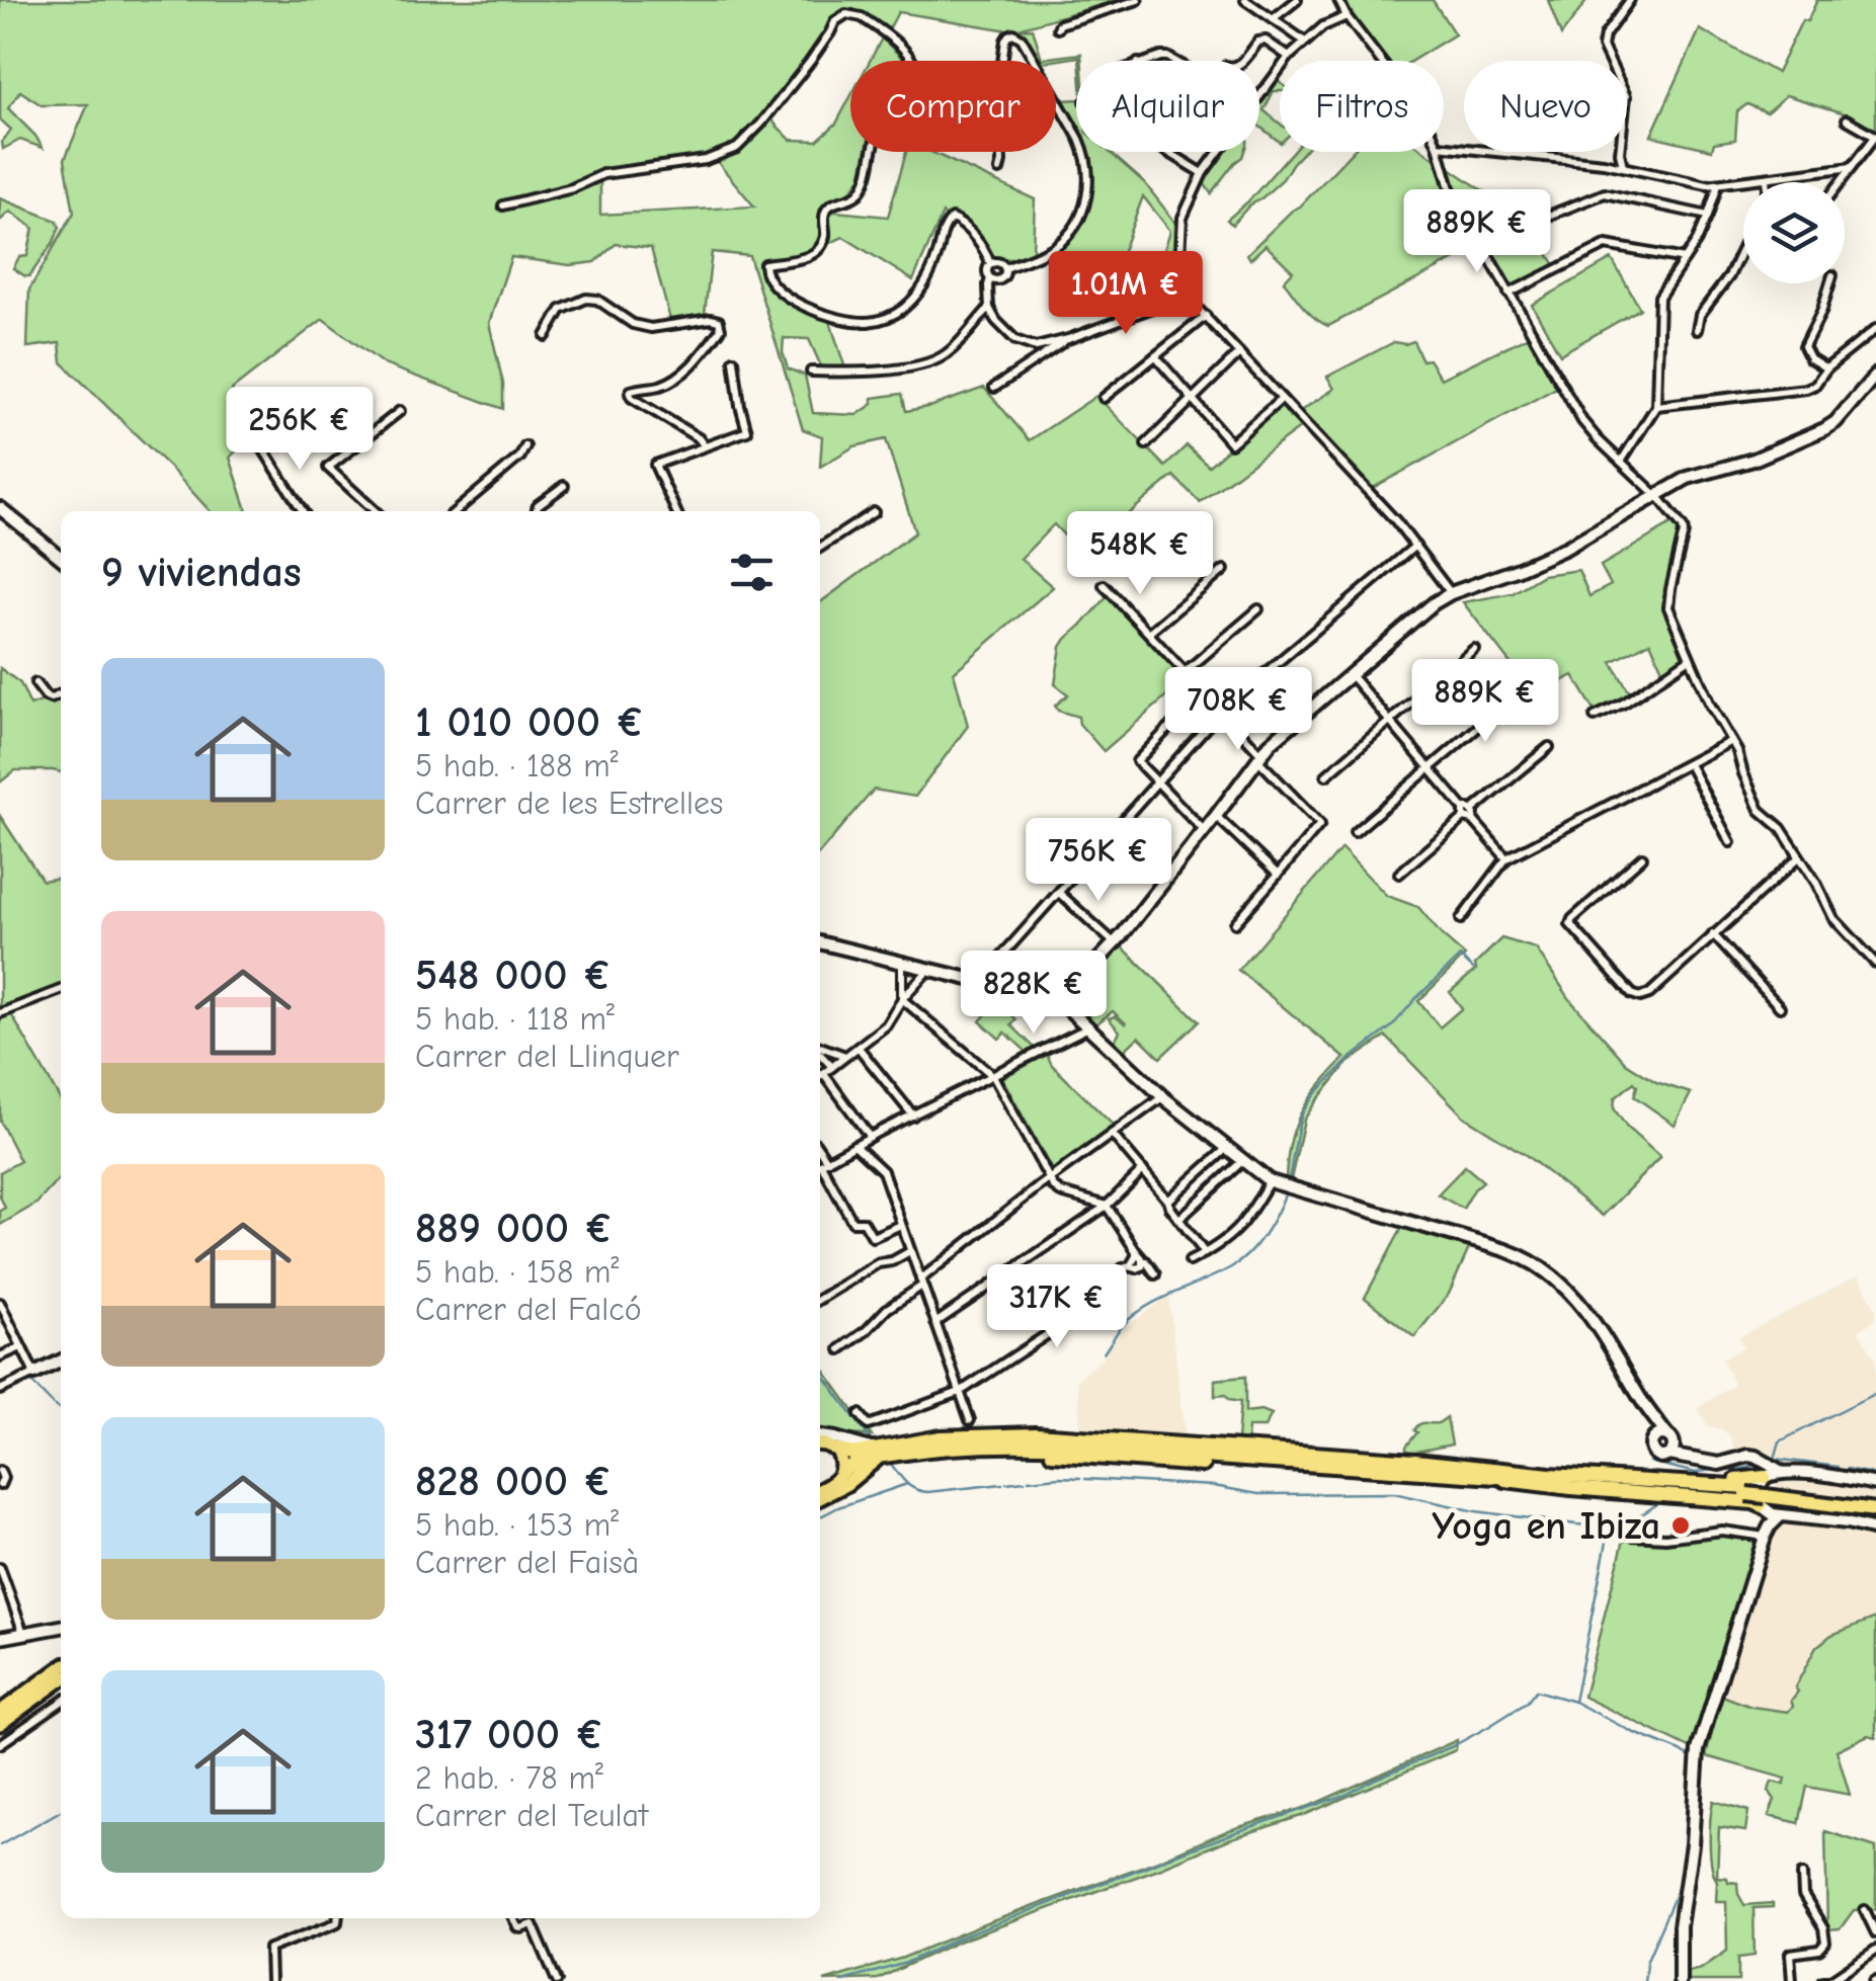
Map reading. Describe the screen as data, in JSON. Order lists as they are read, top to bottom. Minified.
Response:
{"places":["Yoga en Ibiza"],"page":{"chip":["Comprar","Alquilar","Filtros","Nuevo"],"price":["889K €","1.01M €","256K €","548K €","889K €","708K €","756K €","828K €","317K €"],"heading":"9 viviendas","list":[{"name":"1 010 000 €","note":"5 hab. · 188 m² · Carrer de les Estrelles"},{"name":"548 000 €","note":"5 hab. · 118 m² · Carrer del Llinquer"},{"name":"889 000 €","note":"5 hab. · 158 m² · Carrer del Falcó"},{"name":"828 000 €","note":"5 hab. · 153 m² · Carrer del Faisà"},{"name":"317 000 €","note":"2 hab. · 78 m² · Carrer del Teulat"}]}}
